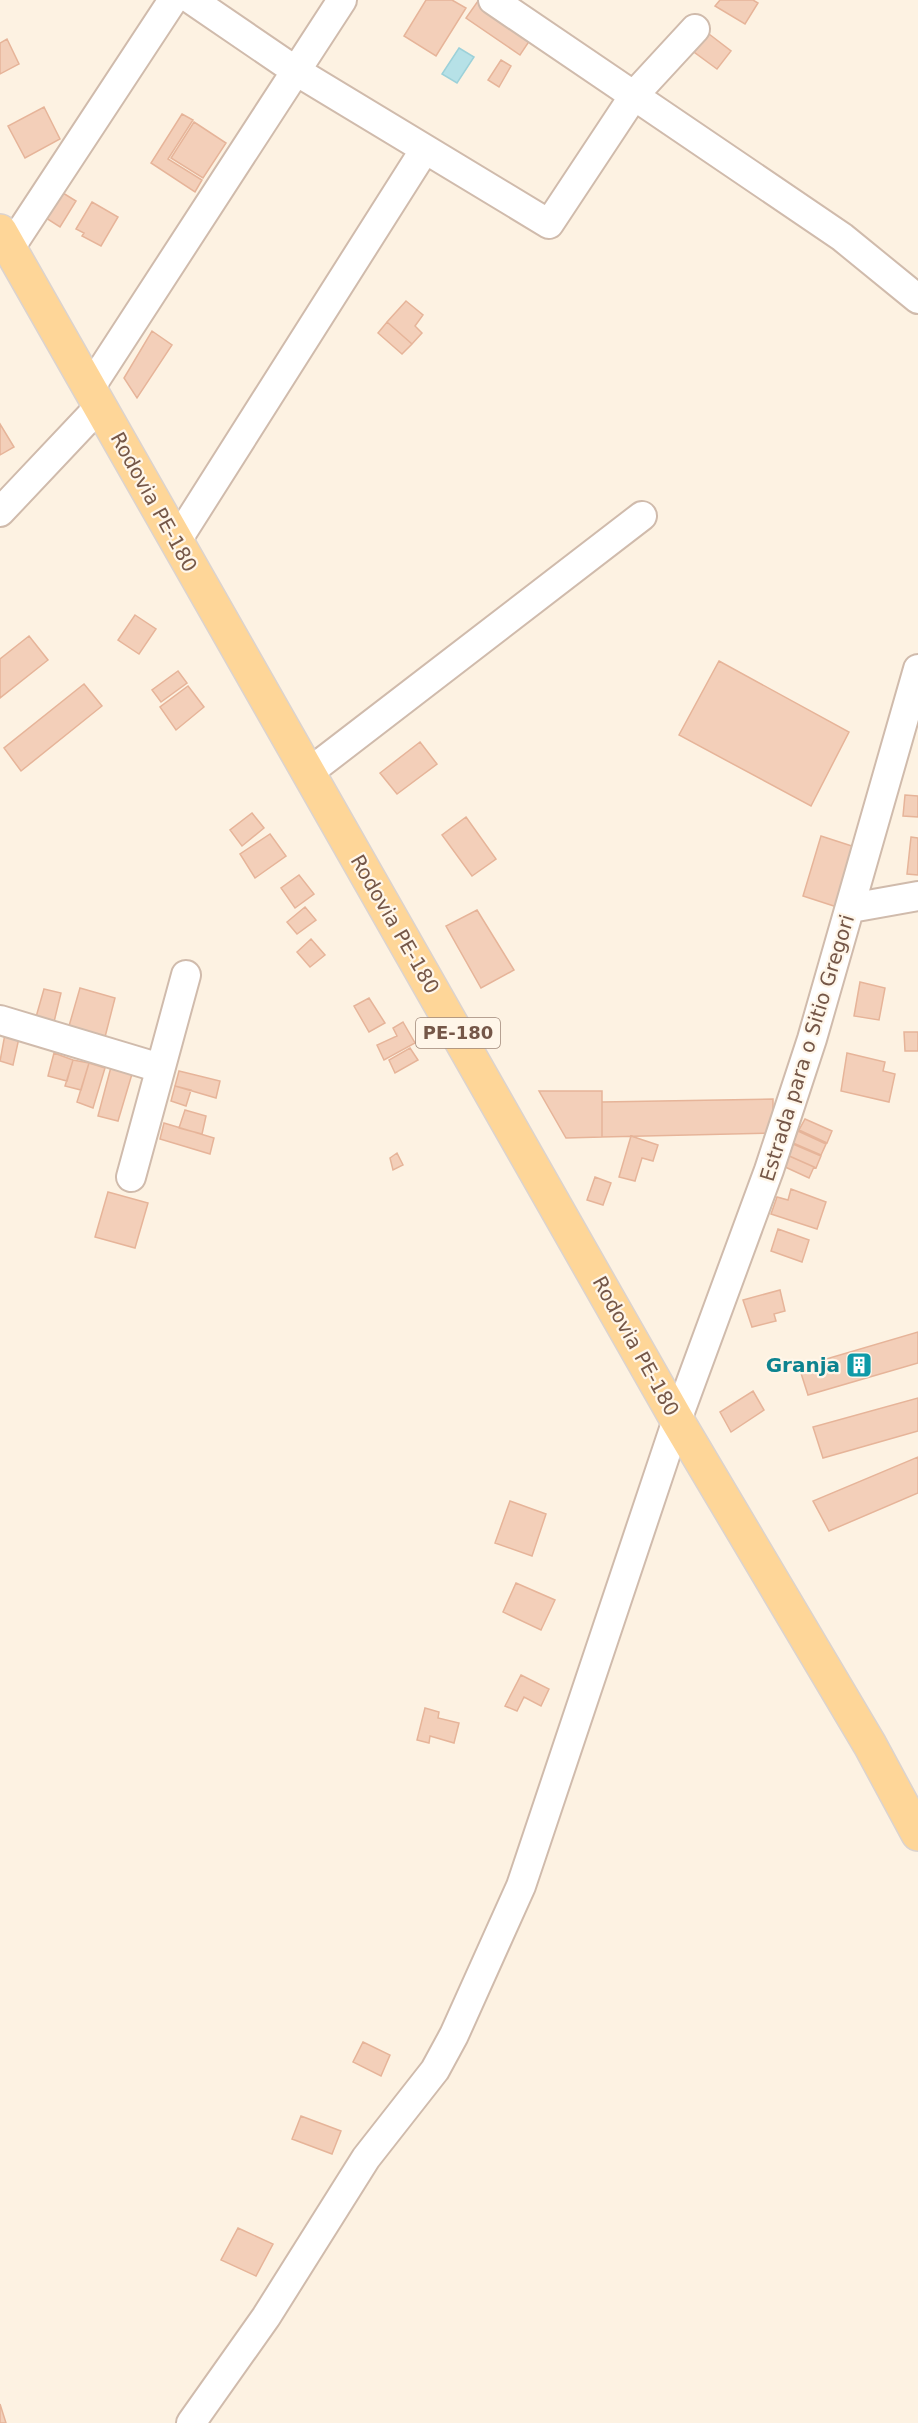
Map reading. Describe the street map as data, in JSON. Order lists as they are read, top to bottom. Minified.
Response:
{"streets":{"main road":["Rodovia PE-180","PE-180"],"street":["Estrada para o Sitio Gregori"]},"crossings":[["Rodovia PE-180","Estrada para o Sitio Gregori"]],"places":{"building":["Granja"]}}
